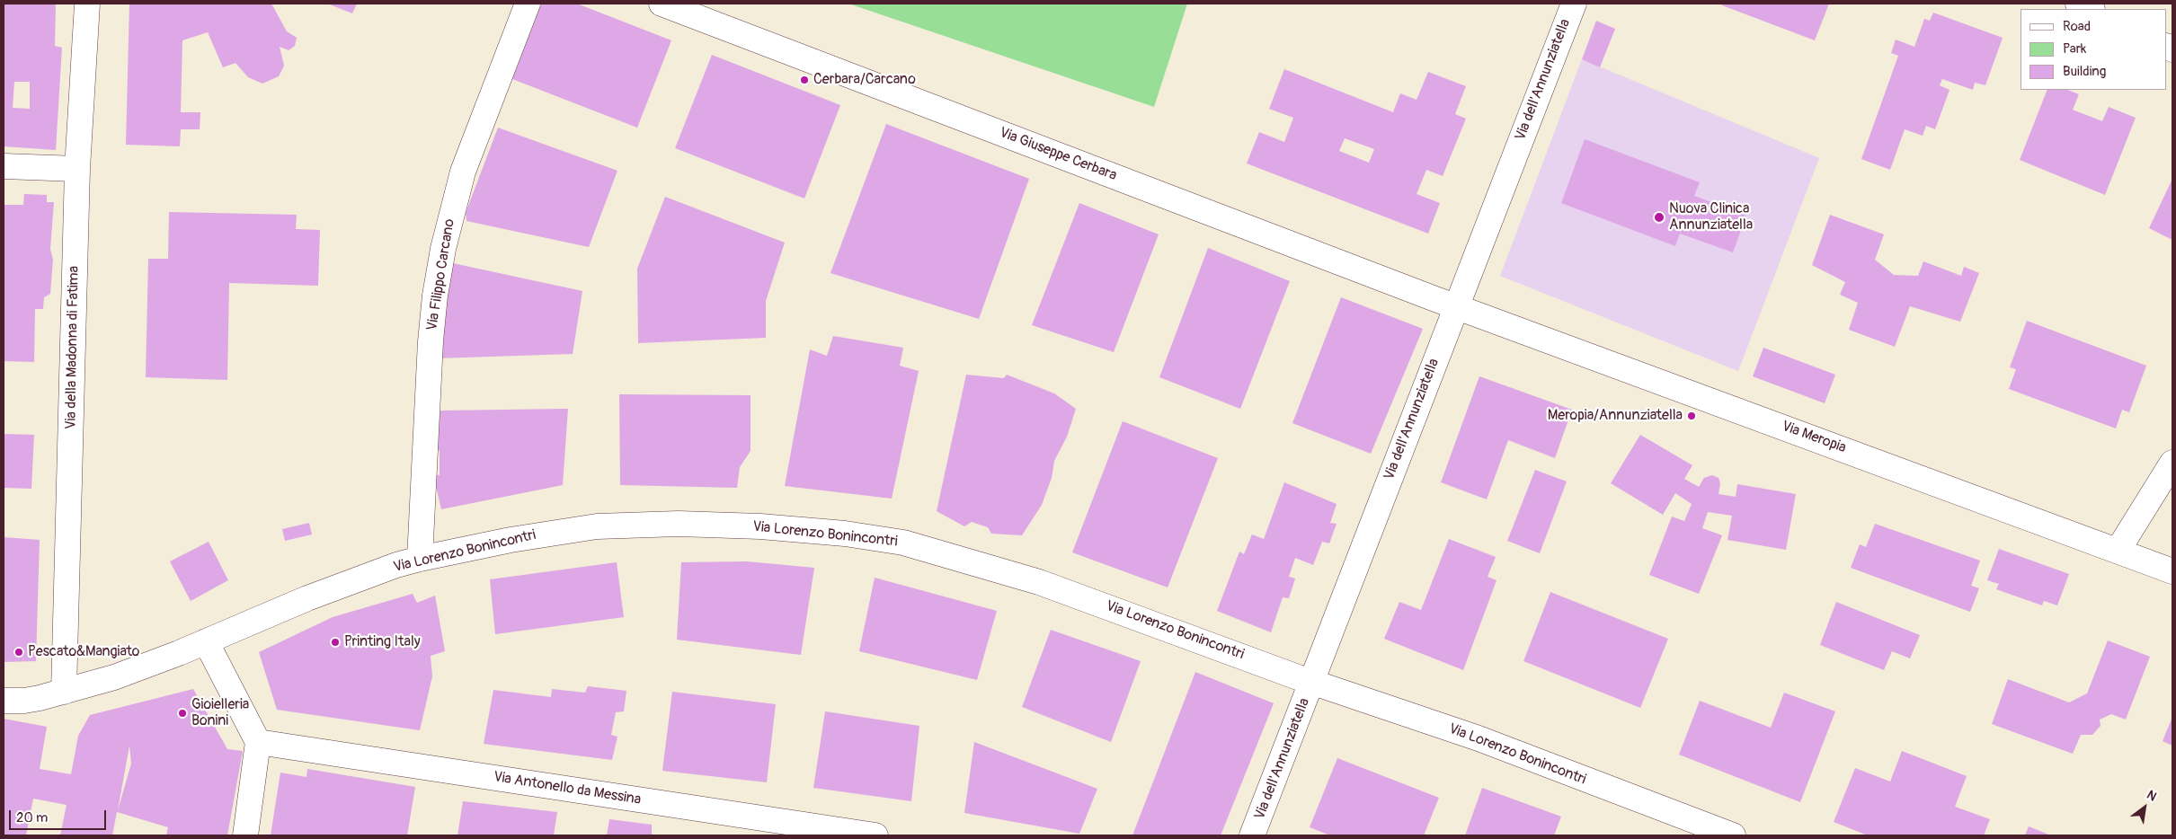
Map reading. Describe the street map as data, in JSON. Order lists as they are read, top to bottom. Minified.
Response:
{"streets":{"street":["Via dell'Annunziatella","Via Giuseppe Cerbara","Via Filippo Carcano","Via della Madonna di Fatima","Via Meropia","Via Lorenzo Bonincontri","Via Antonello da Messina"]},"crossings":[["Via dell'Annunziatella","Via Giuseppe Cerbara"],["Via dell'Annunziatella","Via Meropia"],["Via dell'Annunziatella","Via Lorenzo Bonincontri"],["Via Giuseppe Cerbara","Via Meropia"],["Via Filippo Carcano","Via Lorenzo Bonincontri"],["Via della Madonna di Fatima","Via Lorenzo Bonincontri"]],"places":["Cerbara/Carcano","Nuova Clinica Annunziatella","Meropia/Annunziatella","Printing Italy","Pescato&Mangiato","Gioielleria Bonini"],"legend":["Road","Park","Building"],"scale_bar":"20 m","north":"top right"}
